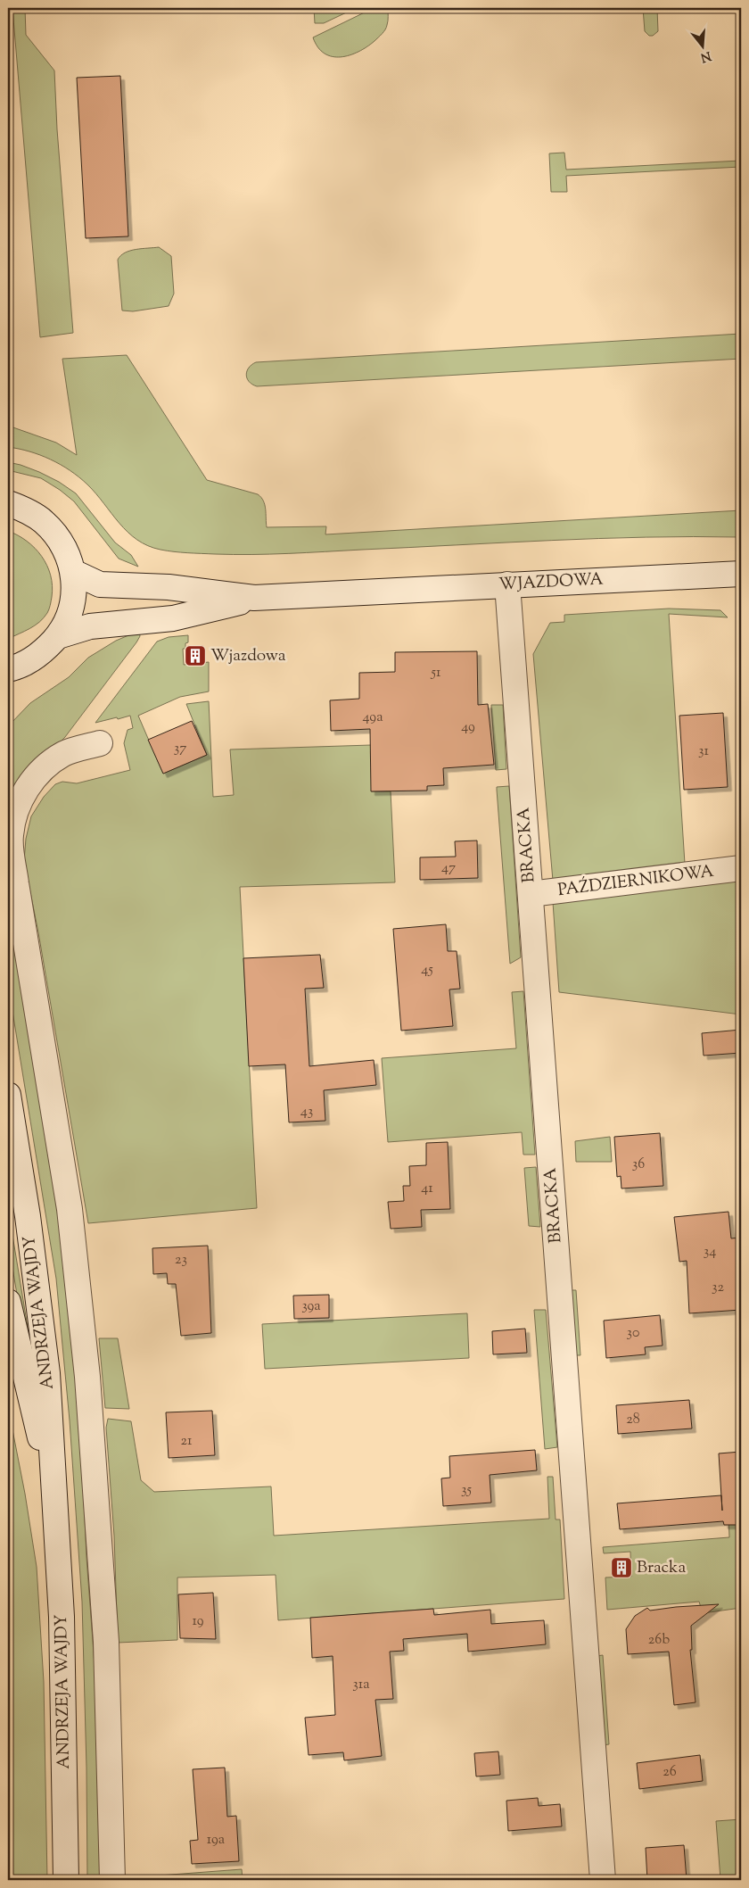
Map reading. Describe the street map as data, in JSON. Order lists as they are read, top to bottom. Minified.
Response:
{"streets":{"street":["WJAZDOWA","BRACKA","PAŹDZIERNIKOWA","ANDRZEJA WAJDY"]},"crossings":[["WJAZDOWA","BRACKA"],["BRACKA","PAŹDZIERNIKOWA"]],"places":{"building":["Wjazdowa","Bracka"]},"house_numbers":["51","49a","49","37","31","47","45","43","36","41","34","23","32","39a","30","28","21","35","19","26b","31a","26","19a"],"north":"bottom"}
